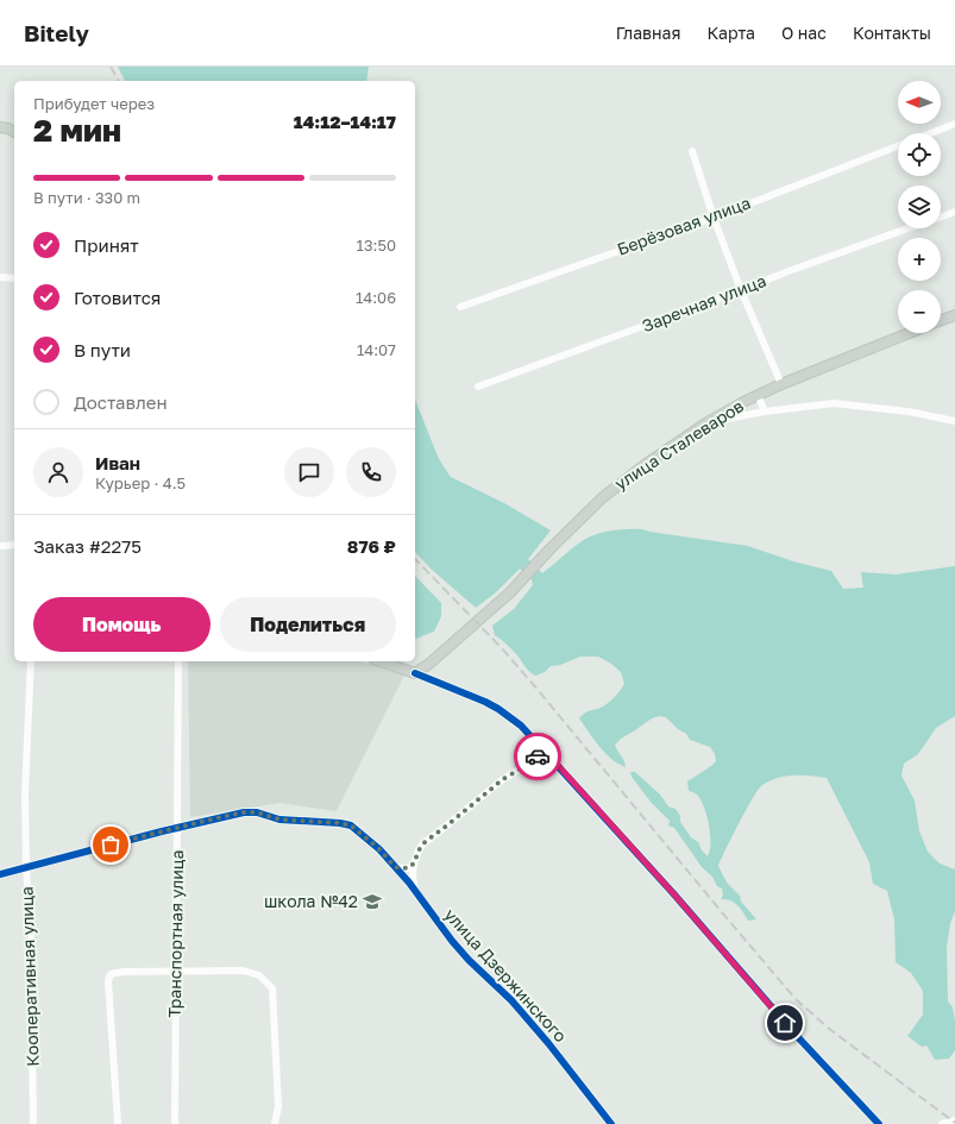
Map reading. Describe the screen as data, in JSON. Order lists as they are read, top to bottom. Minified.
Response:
{"streets":{"main road":["улица Сталеваров"],"street":["Берёзовая улица","Заречная улица","Транспортная улица","улица Дзержинского","Кооперативная улица"]},"crossings":[["Транспортная улица","улица Дзержинского"]],"places":{"school or university":["школа №42"]},"north":"left","page":{"header":"Bitely","nav":["Главная","Карта","О нас","Контакты"],"map_buttons":["+","−"],"heading":["2 мин","Прибудет через","14:12–14:17"],"panel":["Иван","Курьер · 4.5","Заказ #2275","876 ₽"],"bar":"В пути · 330 m","list":[["Принят","13:50"],["Готовится","14:06"],["В пути","14:07"],"Доставлен"],"buttons":["Помощь","Поделиться"]}}
